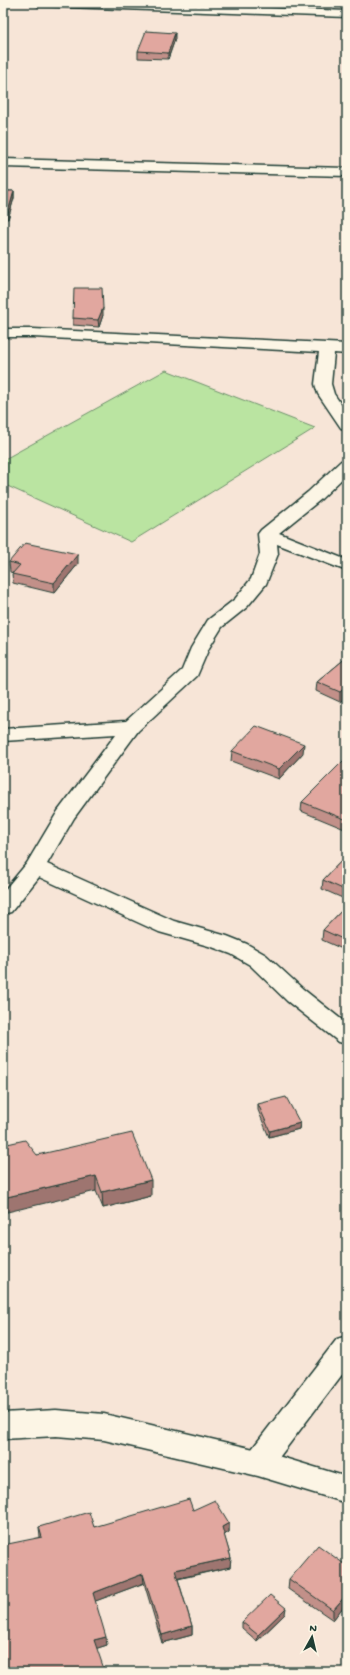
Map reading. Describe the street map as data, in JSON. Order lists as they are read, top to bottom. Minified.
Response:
{"north":"top"}
